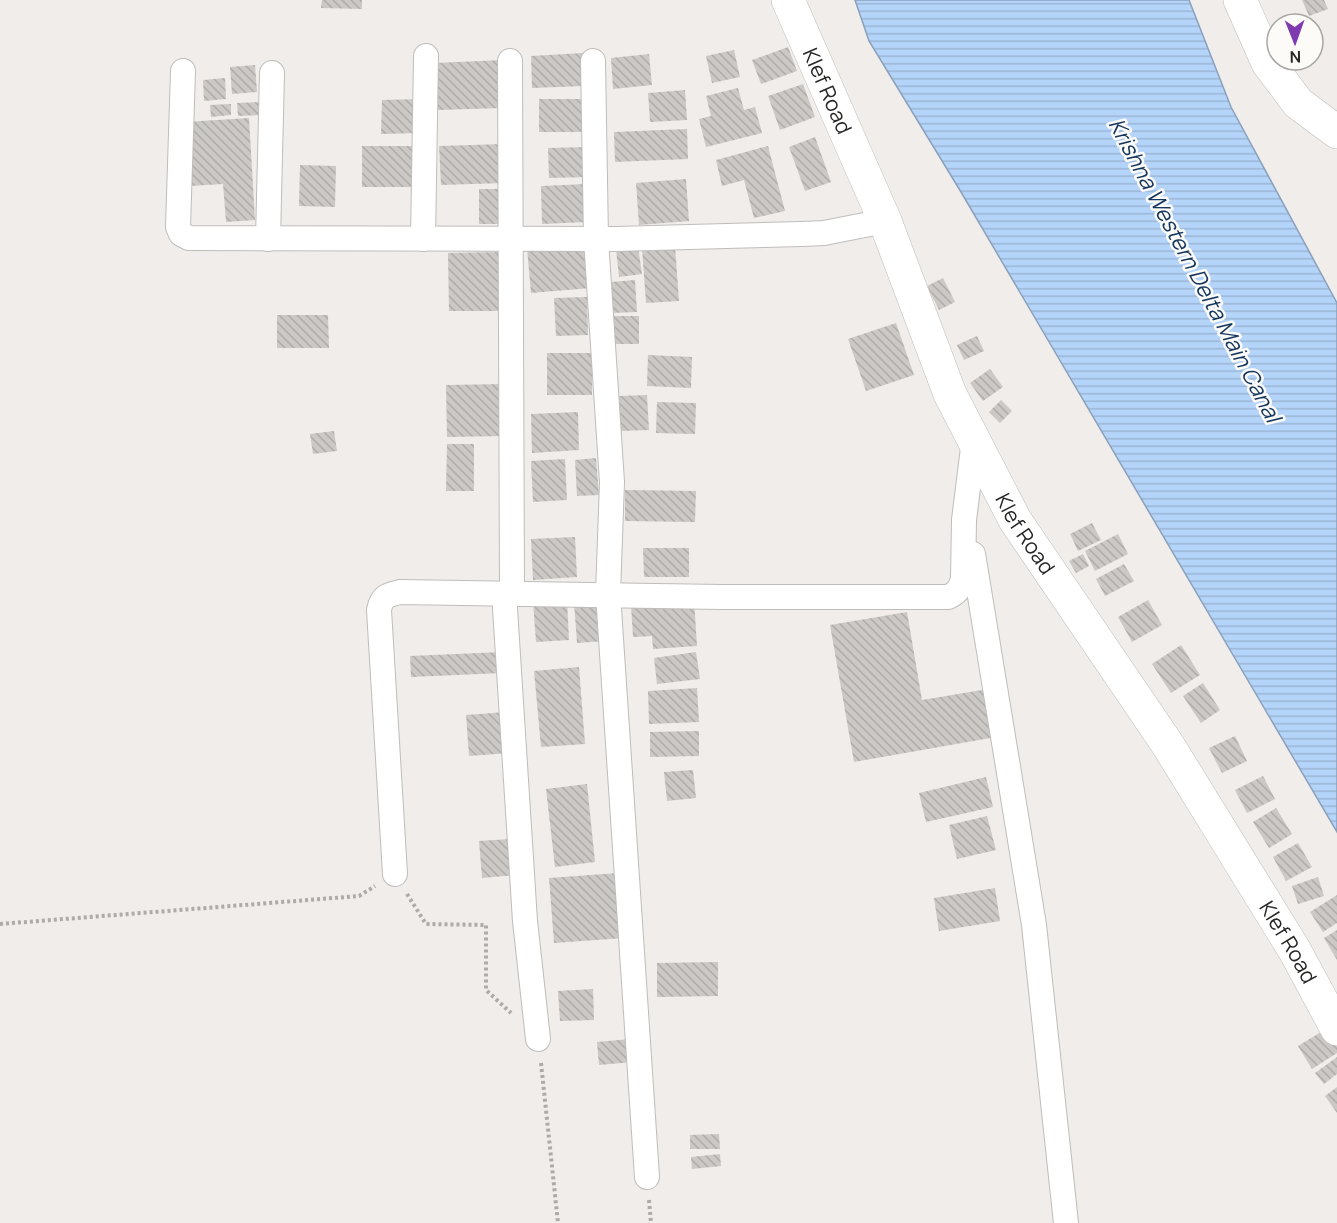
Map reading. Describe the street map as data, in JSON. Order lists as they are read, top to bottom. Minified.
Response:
{"streets":{"main road":["Klef Road"]},"water":["Krishna Western Delta Main Canal"],"north":"bottom"}
